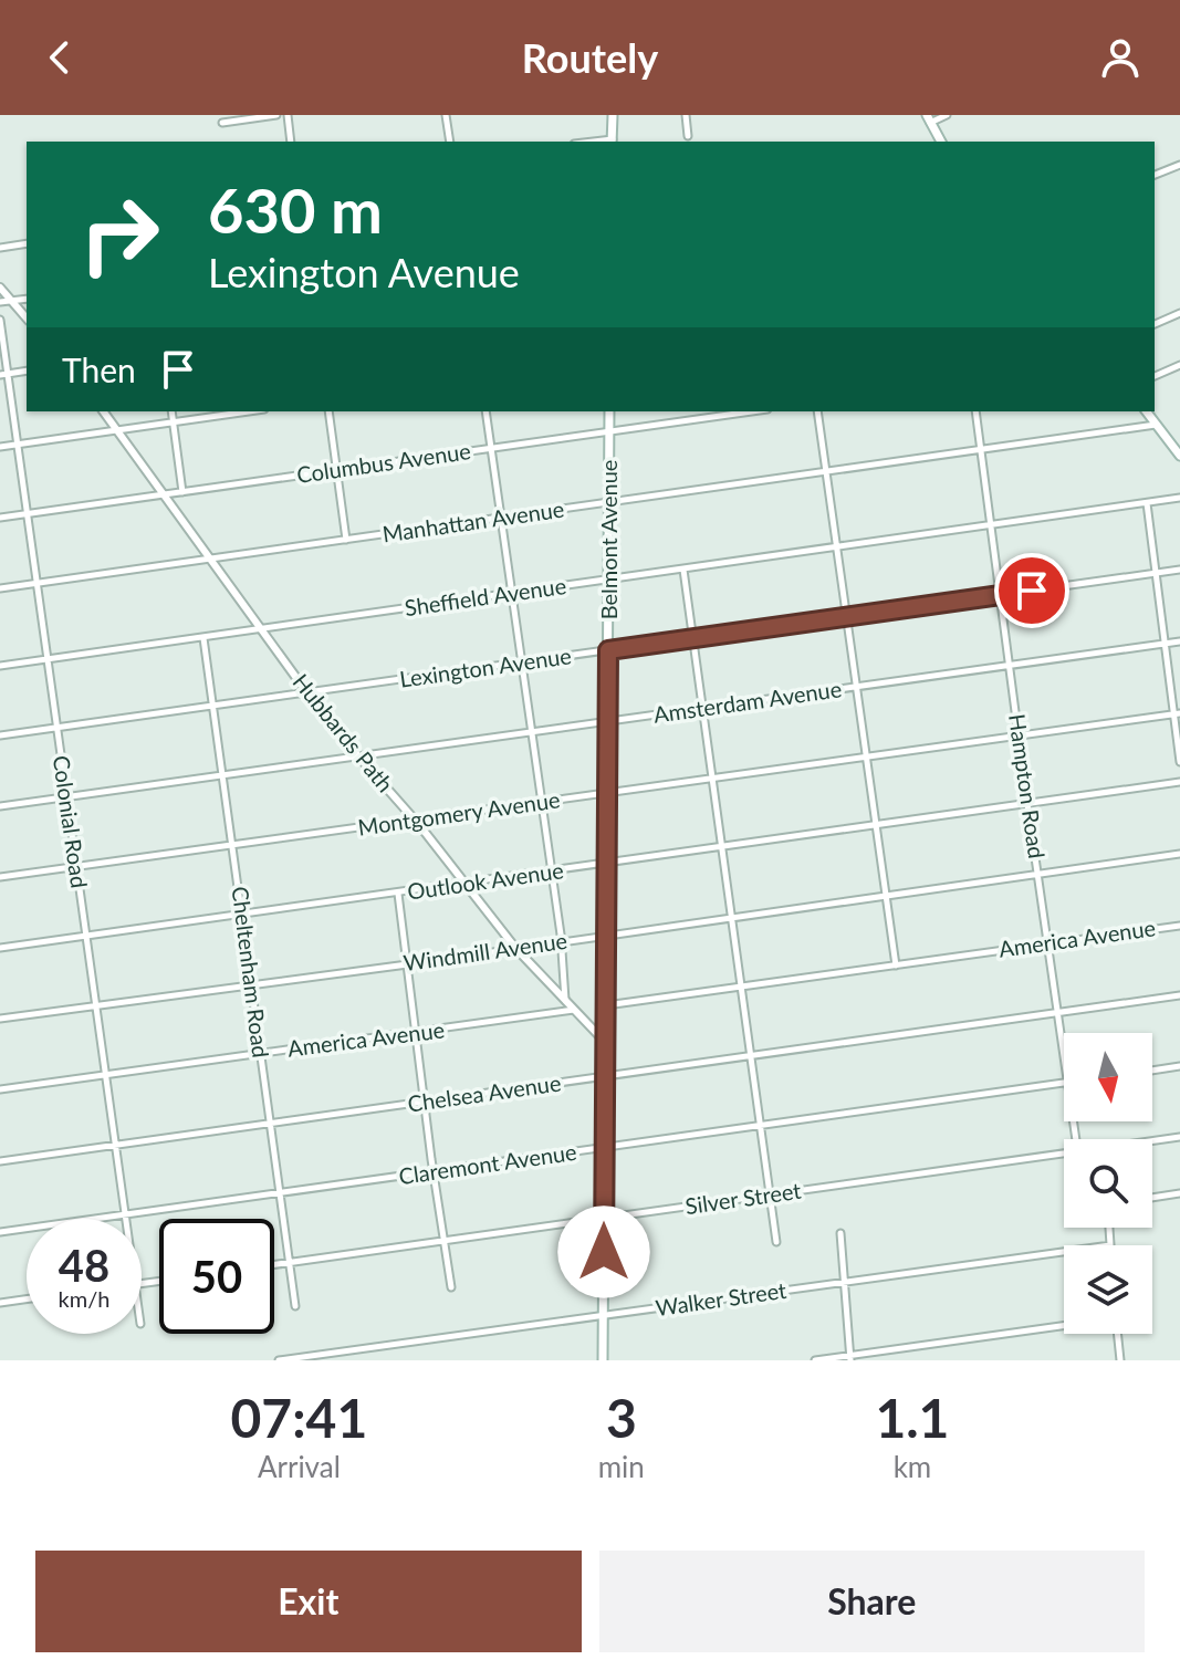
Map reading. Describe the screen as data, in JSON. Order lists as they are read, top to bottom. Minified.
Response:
{"streets":{"main road":["Belmont Avenue"],"street":["Columbus Avenue","Manhattan Avenue","Sheffield Avenue","Lexington Avenue","Amsterdam Avenue","Hubbards Path","Hampton Road","Montgomery Avenue","Colonial Road","Outlook Avenue","America Avenue","Windmill Avenue","Cheltenham Road","Chelsea Avenue","Claremont Avenue","Silver Street","Walker Street"]},"crossings":[["Columbus Avenue","Belmont Avenue"],["Columbus Avenue","Hubbards Path"],["Columbus Avenue","Colonial Road"],["Manhattan Avenue","Belmont Avenue"],["Manhattan Avenue","Hubbards Path"],["Manhattan Avenue","Hampton Road"],["Manhattan Avenue","Colonial Road"],["Belmont Avenue","Sheffield Avenue"],["Belmont Avenue","Lexington Avenue"],["Belmont Avenue","Amsterdam Avenue"],["Belmont Avenue","Hubbards Path"],["Belmont Avenue","Montgomery Avenue"],["Belmont Avenue","Outlook Avenue"],["Belmont Avenue","America Avenue"],["Belmont Avenue","Windmill Avenue"],["Belmont Avenue","Chelsea Avenue"],["Belmont Avenue","Claremont Avenue"],["Belmont Avenue","Silver Street"],["Belmont Avenue","Walker Street"],["Sheffield Avenue","Hubbards Path"],["Sheffield Avenue","Hampton Road"],["Sheffield Avenue","Colonial Road"],["Sheffield Avenue","Cheltenham Road"],["Lexington Avenue","Hubbards Path"],["Lexington Avenue","Hampton Road"],["Lexington Avenue","Colonial Road"],["Lexington Avenue","Cheltenham Road"],["Amsterdam Avenue","Hubbards Path"],["Amsterdam Avenue","Hampton Road"],["Amsterdam Avenue","Colonial Road"],["Amsterdam Avenue","Cheltenham Road"],["Hubbards Path","Montgomery Avenue"],["Hubbards Path","Outlook Avenue"],["Hubbards Path","America Avenue"],["Hubbards Path","Windmill Avenue"],["Hampton Road","Montgomery Avenue"],["Hampton Road","Outlook Avenue"],["Hampton Road","America Avenue"],["Hampton Road","Windmill Avenue"],["Hampton Road","Chelsea Avenue"],["Montgomery Avenue","Colonial Road"],["Montgomery Avenue","Cheltenham Road"],["Colonial Road","Outlook Avenue"],["Colonial Road","America Avenue"],["Colonial Road","Windmill Avenue"],["Colonial Road","Chelsea Avenue"],["Colonial Road","Claremont Avenue"],["Outlook Avenue","Cheltenham Road"],["America Avenue","Cheltenham Road"],["Windmill Avenue","Cheltenham Road"],["Cheltenham Road","Chelsea Avenue"],["Cheltenham Road","Claremont Avenue"],["Cheltenham Road","Silver Street"]],"north":"bottom","page":{"header":"Routely","turn":["630 m","Lexington Avenue"],"then":"Then","speed":"48 km/h","limit":"50","eta":["07:41","Arrival","3","min","1.1","km"],"buttons":["Exit","Share"]}}
